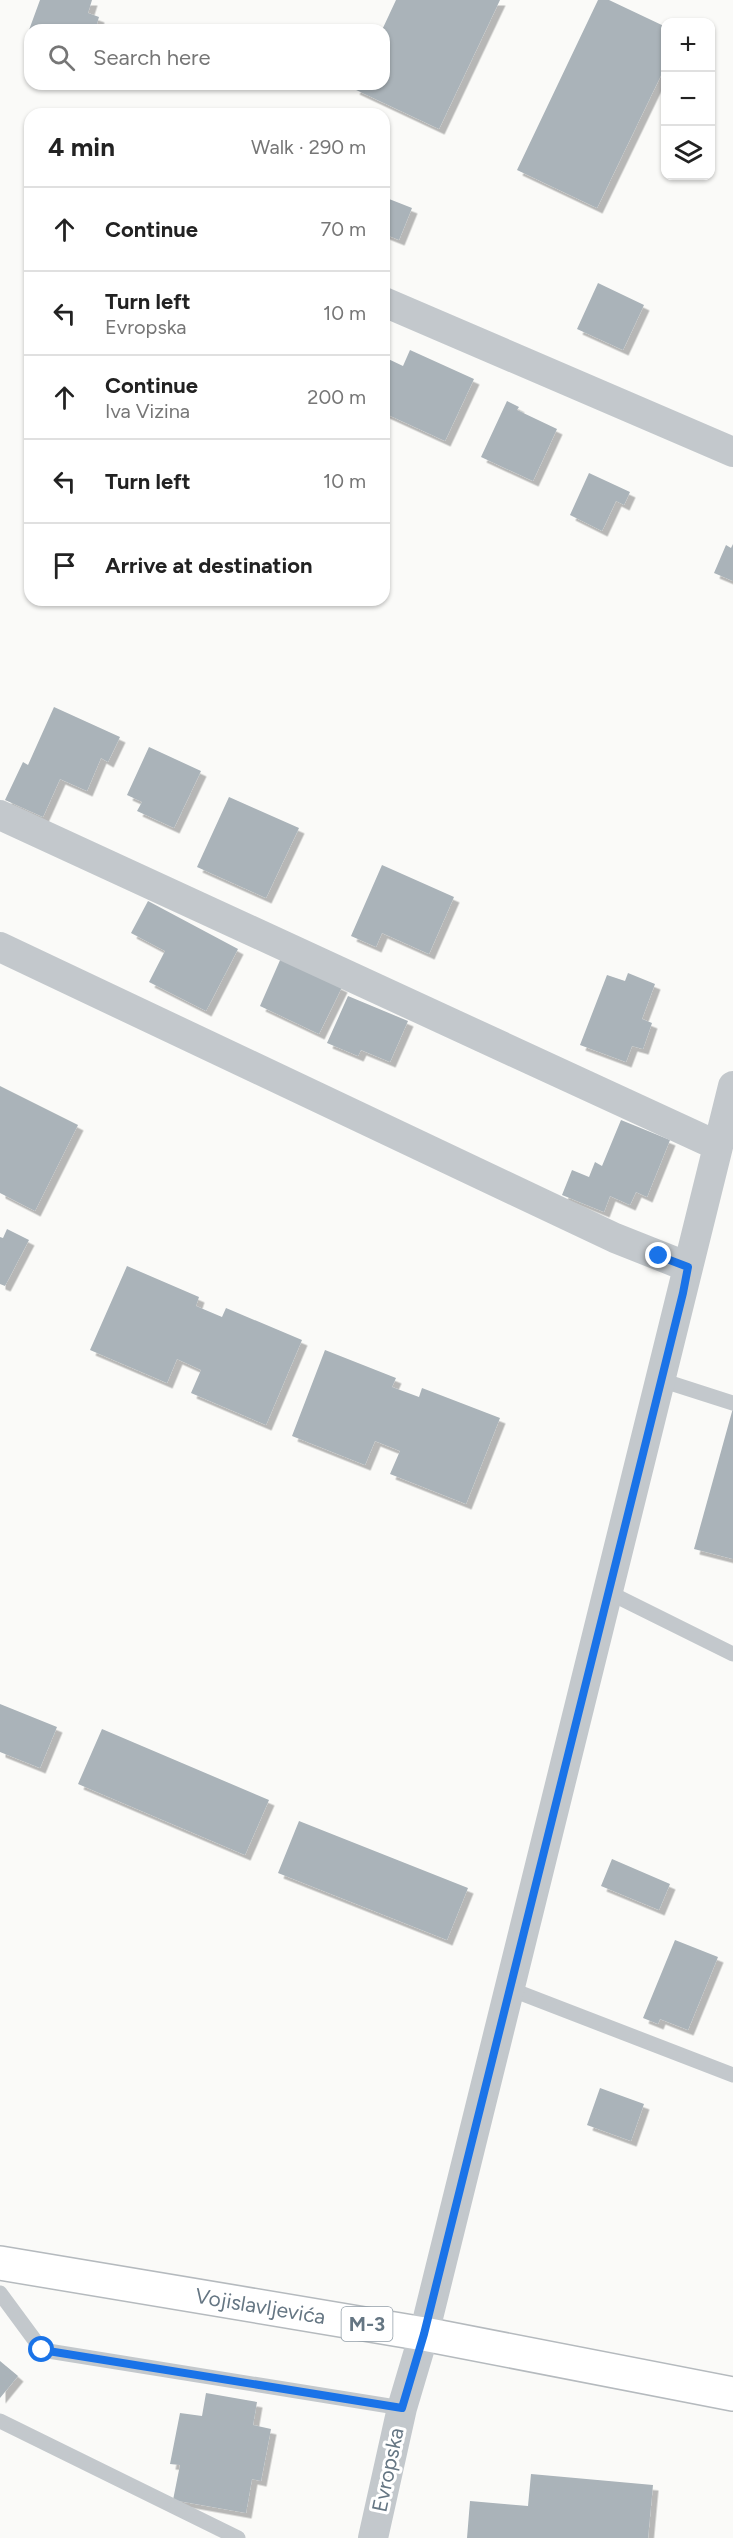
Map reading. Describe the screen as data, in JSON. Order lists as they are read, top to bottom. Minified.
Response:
{"streets":{"main road":["Vojislavljevića","M-3"],"street":["Evropska"]},"crossings":[["Vojislavljevića","Evropska"]],"page":{"map_buttons":["+","−"],"search":"Search here","heading":["4 min","Walk · 290 m"],"list":[["Continue","70 m"],["Turn left","Evropska","10 m"],["Continue","Iva Vizina","200 m"],["Turn left","10 m"],"Arrive at destination"]}}
